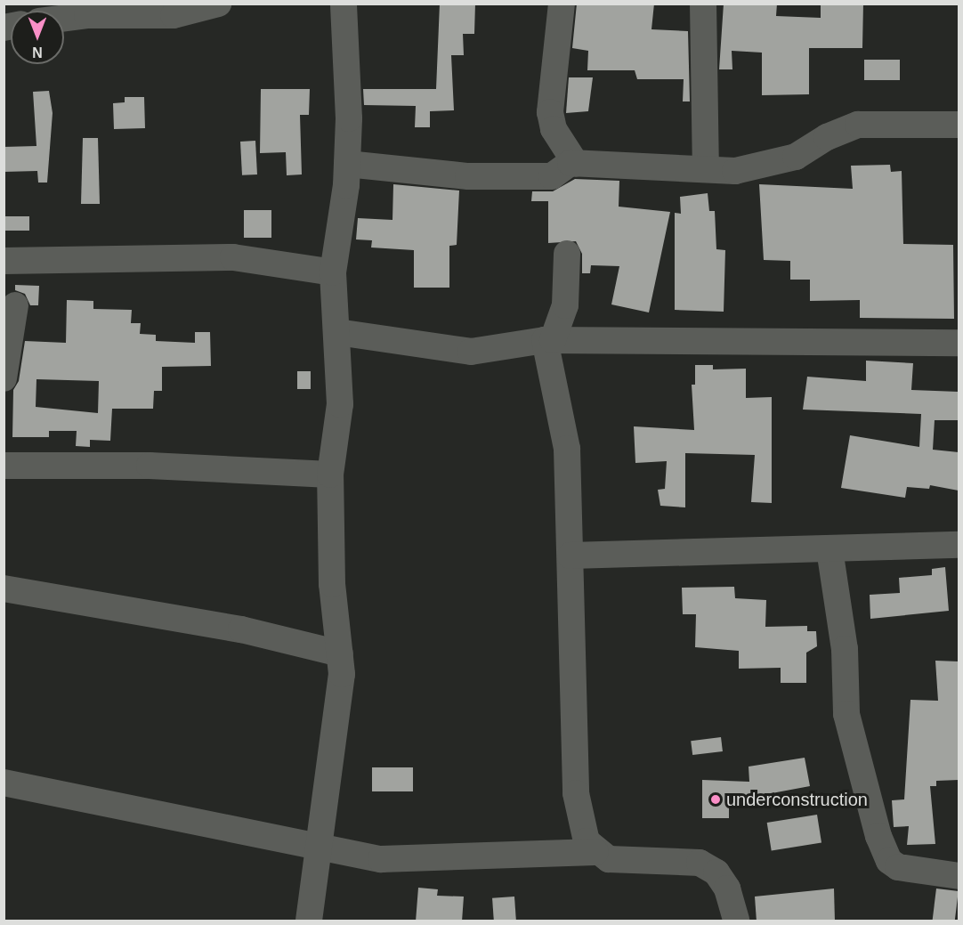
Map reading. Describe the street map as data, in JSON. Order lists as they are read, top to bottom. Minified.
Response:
{"places":["underconstruction"],"north":"bottom"}
